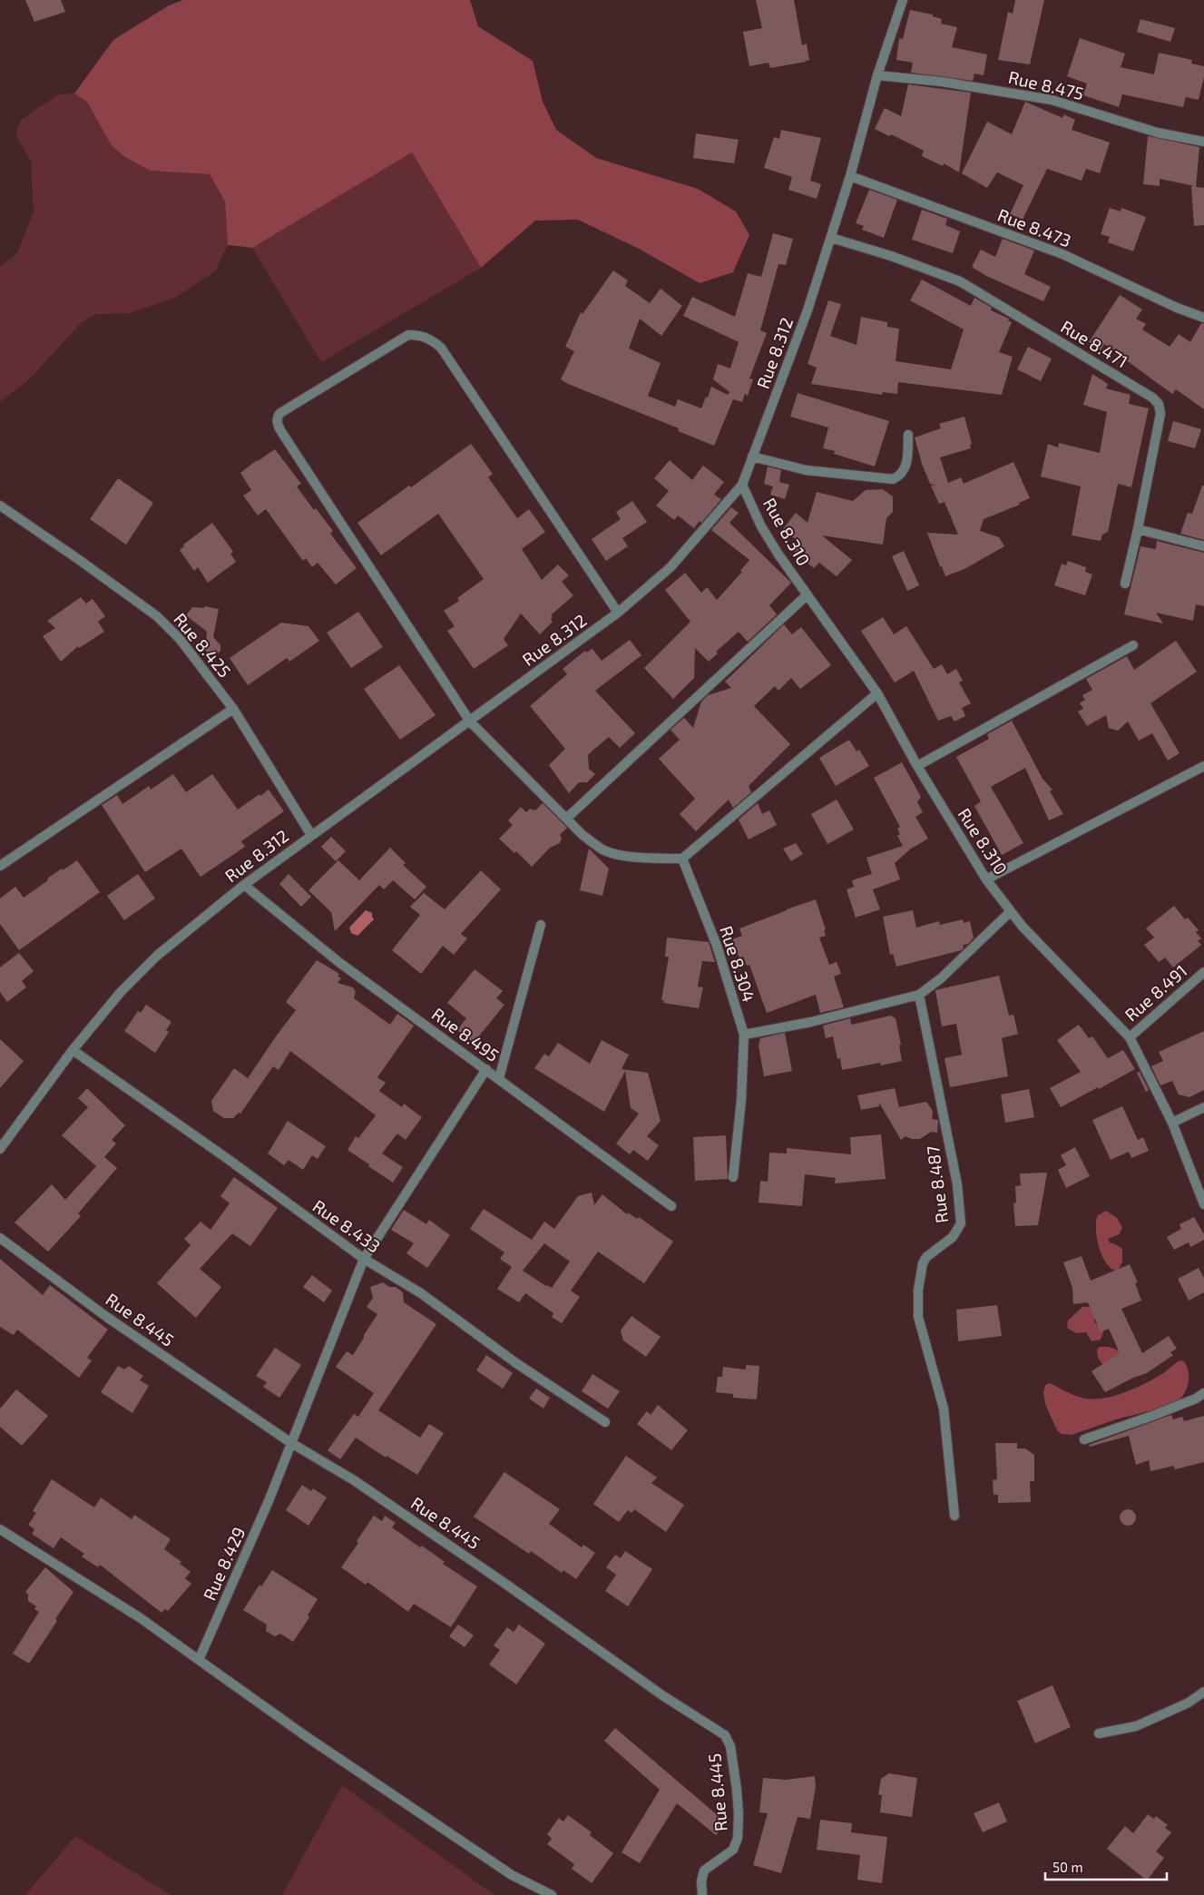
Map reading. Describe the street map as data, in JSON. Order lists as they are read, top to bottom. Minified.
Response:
{"streets":{"street":["Rue 8.475","Rue 8.473","Rue 8.471","Rue 8.312","Rue 8.310","Rue 8.425","Rue 8.304","Rue 8.491","Rue 8.495","Rue 8.487","Rue 8.433","Rue 8.445","Rue 8.429"]},"crossings":[["Rue 8.475","Rue 8.312"],["Rue 8.473","Rue 8.312"],["Rue 8.471","Rue 8.312"],["Rue 8.312","Rue 8.310"],["Rue 8.312","Rue 8.425"],["Rue 8.312","Rue 8.495"],["Rue 8.312","Rue 8.433"],["Rue 8.310","Rue 8.491"],["Rue 8.495","Rue 8.429"],["Rue 8.433","Rue 8.429"],["Rue 8.445","Rue 8.429"]],"scale_bar":"50 m"}
